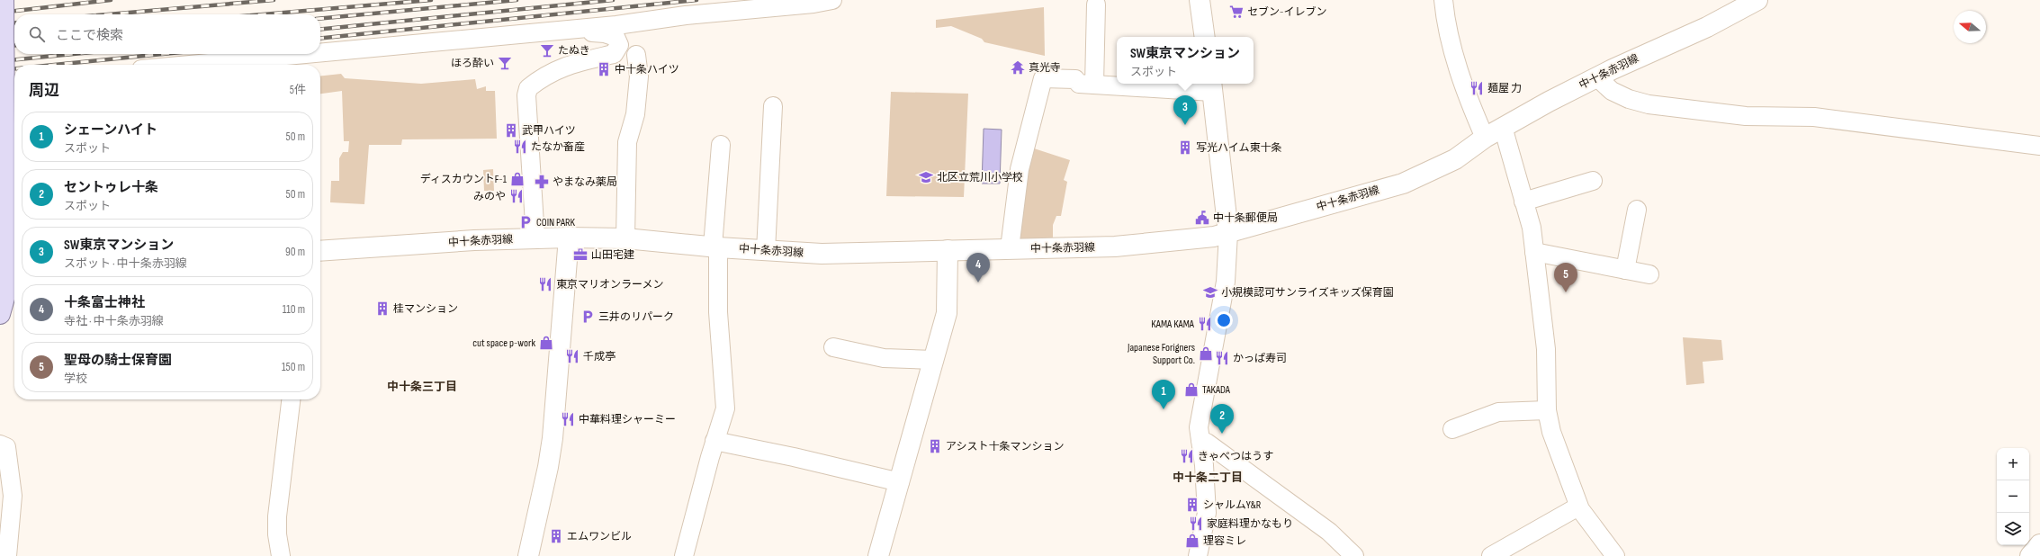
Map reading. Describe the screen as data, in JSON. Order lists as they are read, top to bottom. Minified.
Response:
{"streets":{"main road":["中十条赤羽線"]},"districts":["中十条三丁目","中十条二丁目"],"places":{"supermarket":["セブン-イレブン"],"bar":["たぬき","ほろ酔い"],"temple":["真光寺"],"building":["中十条ハイツ","武甲ハイツ","写光ハイム東十条","桂マンション","アシスト十条マンション","シャルムY&R","エムワンビル"],"restaurant":["麺屋 力","たなか畜産","みのや","東京マリオンラーメン","KAMA KAMA","千成亭","かっぱ寿司","中華料理シャーミー","きゃべつはうす","家庭料理かなもり"],"school or university":["北区立荒川小学校","小規模認可サンライズキッズ保育園"],"shop":["ディスカウントF-1","cut space p-work","Japanese Forigners Support Co.","TAKADA","理容ミレ"],"pharmacy":["やまなみ薬局"],"public building":["中十条郵便局"],"parking":["COIN PARK","三井のリパーク"],"office":["山田宅建"]},"north":"left","page":{"search":"ここで検索","popup":["SW東京マンション","スポット"],"heading":["周辺","5件"],"pins":["3","4","5","1","2"],"list":[{"mark":"1","name":"シェーンハイト","note":"スポット","value":"50 m"},{"mark":"2","name":"セントゥレ十条","note":"スポット","value":"50 m"},{"mark":"3","name":"SW東京マンション","note":"スポット · 中十条赤羽線","value":"90 m"},{"mark":"4","name":"十条富士神社","note":"寺社 · 中十条赤羽線","value":"110 m"},{"mark":"5","name":"聖母の騎士保育園","note":"学校","value":"150 m"}],"map_buttons":["+","−"]}}
